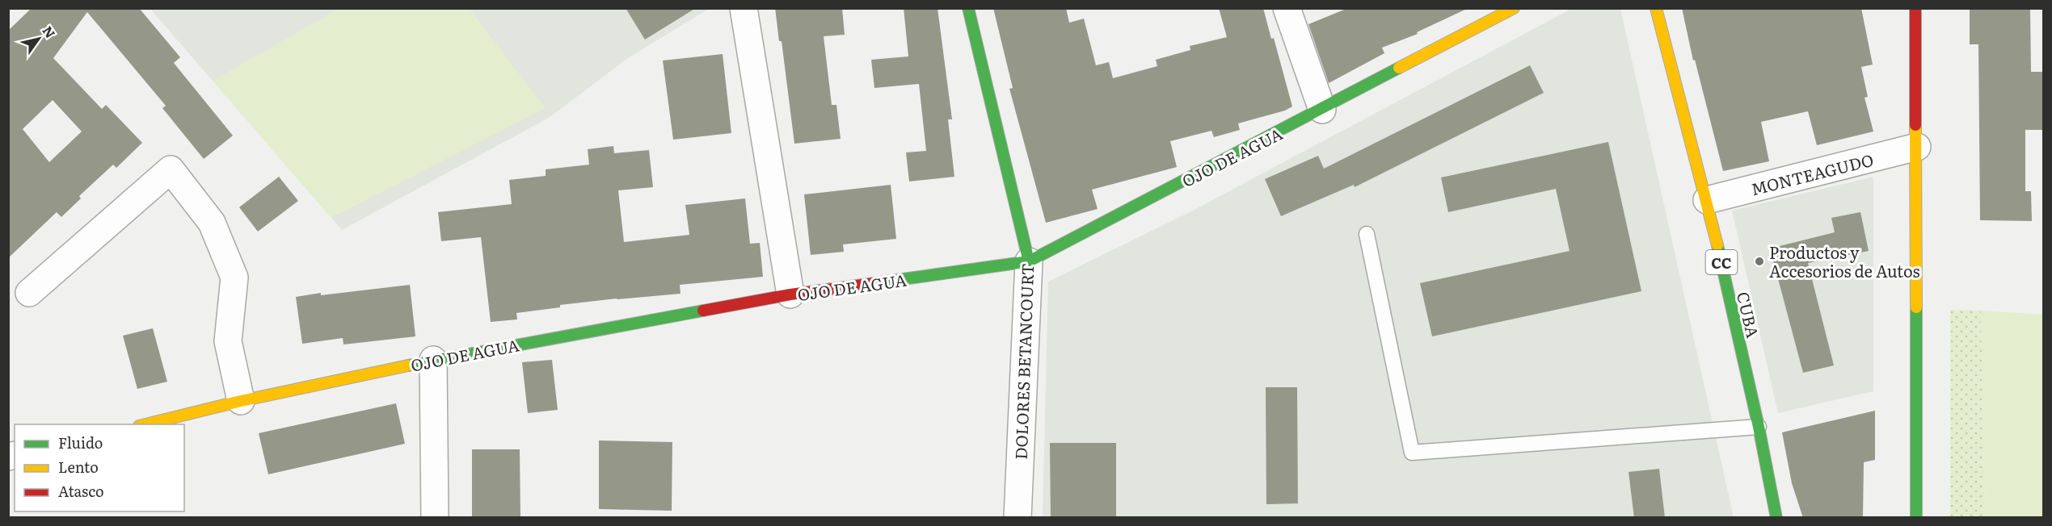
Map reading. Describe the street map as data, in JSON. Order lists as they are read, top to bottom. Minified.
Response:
{"streets":{"street":["OJO DE AGUA","MONTEAGUDO","CC","CUBA","DOLORES BETANCOURT"]},"crossings":[["OJO DE AGUA","DOLORES BETANCOURT"],["MONTEAGUDO","CUBA"]],"places":["Productos y Accesorios de Autos"],"legend":["Fluido","Lento","Atasco"],"north":"top right"}
